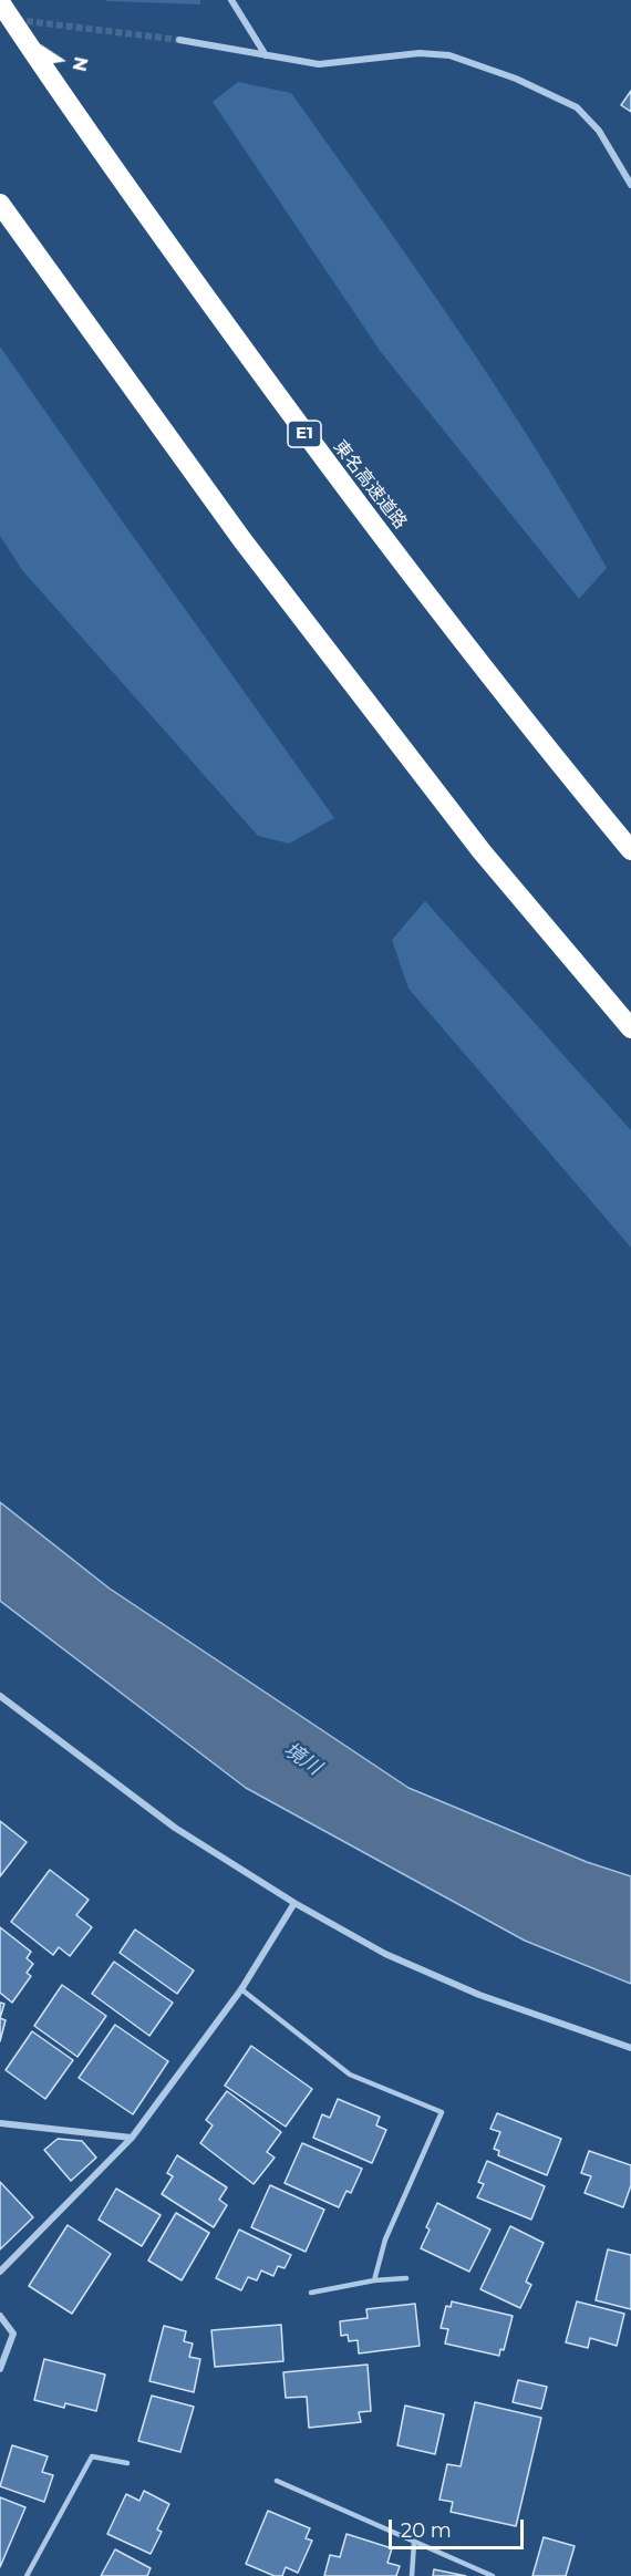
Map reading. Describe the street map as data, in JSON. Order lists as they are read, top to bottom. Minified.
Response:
{"streets":{"highway":["E1","東名高速道路"]},"water":["境川"],"scale_bar":"20 m","north":"right"}
